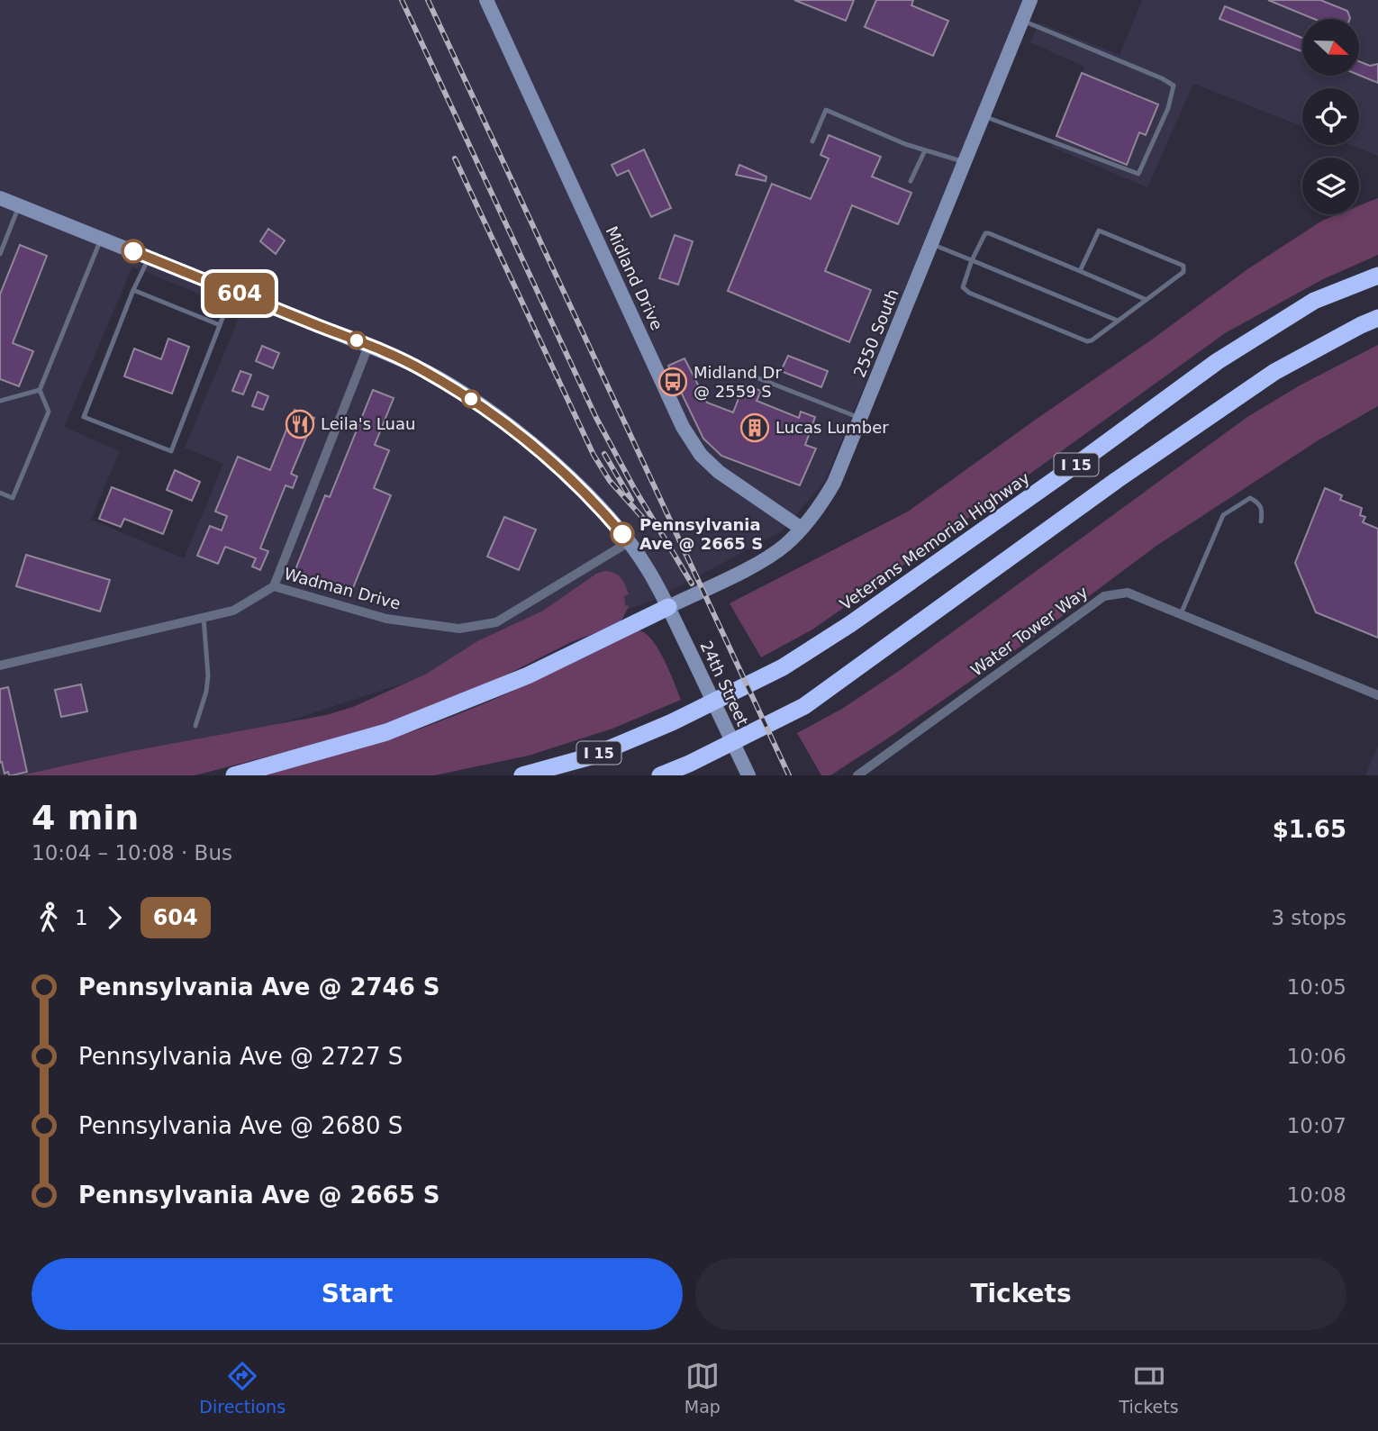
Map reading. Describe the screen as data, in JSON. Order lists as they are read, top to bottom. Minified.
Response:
{"streets":{"highway":["I 15","Veterans Memorial Highway"],"street":["Midland Drive","2550 South","Wadman Drive","Water Tower Way","24th Street"]},"crossings":[["Midland Drive","2550 South"],["2550 South","24th Street"],["Wadman Drive","24th Street"]],"places":{"bus stop":["Midland Dr @ 2559 S"],"restaurant":["Leila's Luau"],"building":["Lucas Lumber"],"other":["Pennsylvania Ave @ 2665 S"]},"lines":["bus line 604"],"north":"right","page":{"on_map":"604","heading":["4 min","10:04 – 10:08 · Bus","$1.65"],"legs":["1","604","3 stops"],"list":[{"name":"Pennsylvania Ave @ 2746 S","value":"10:05"},{"name":"Pennsylvania Ave @ 2727 S","value":"10:06"},{"name":"Pennsylvania Ave @ 2680 S","value":"10:07"},{"name":"Pennsylvania Ave @ 2665 S","value":"10:08"}],"buttons":["Start","Tickets"],"tabs":["Directions","Map","Tickets"]}}
